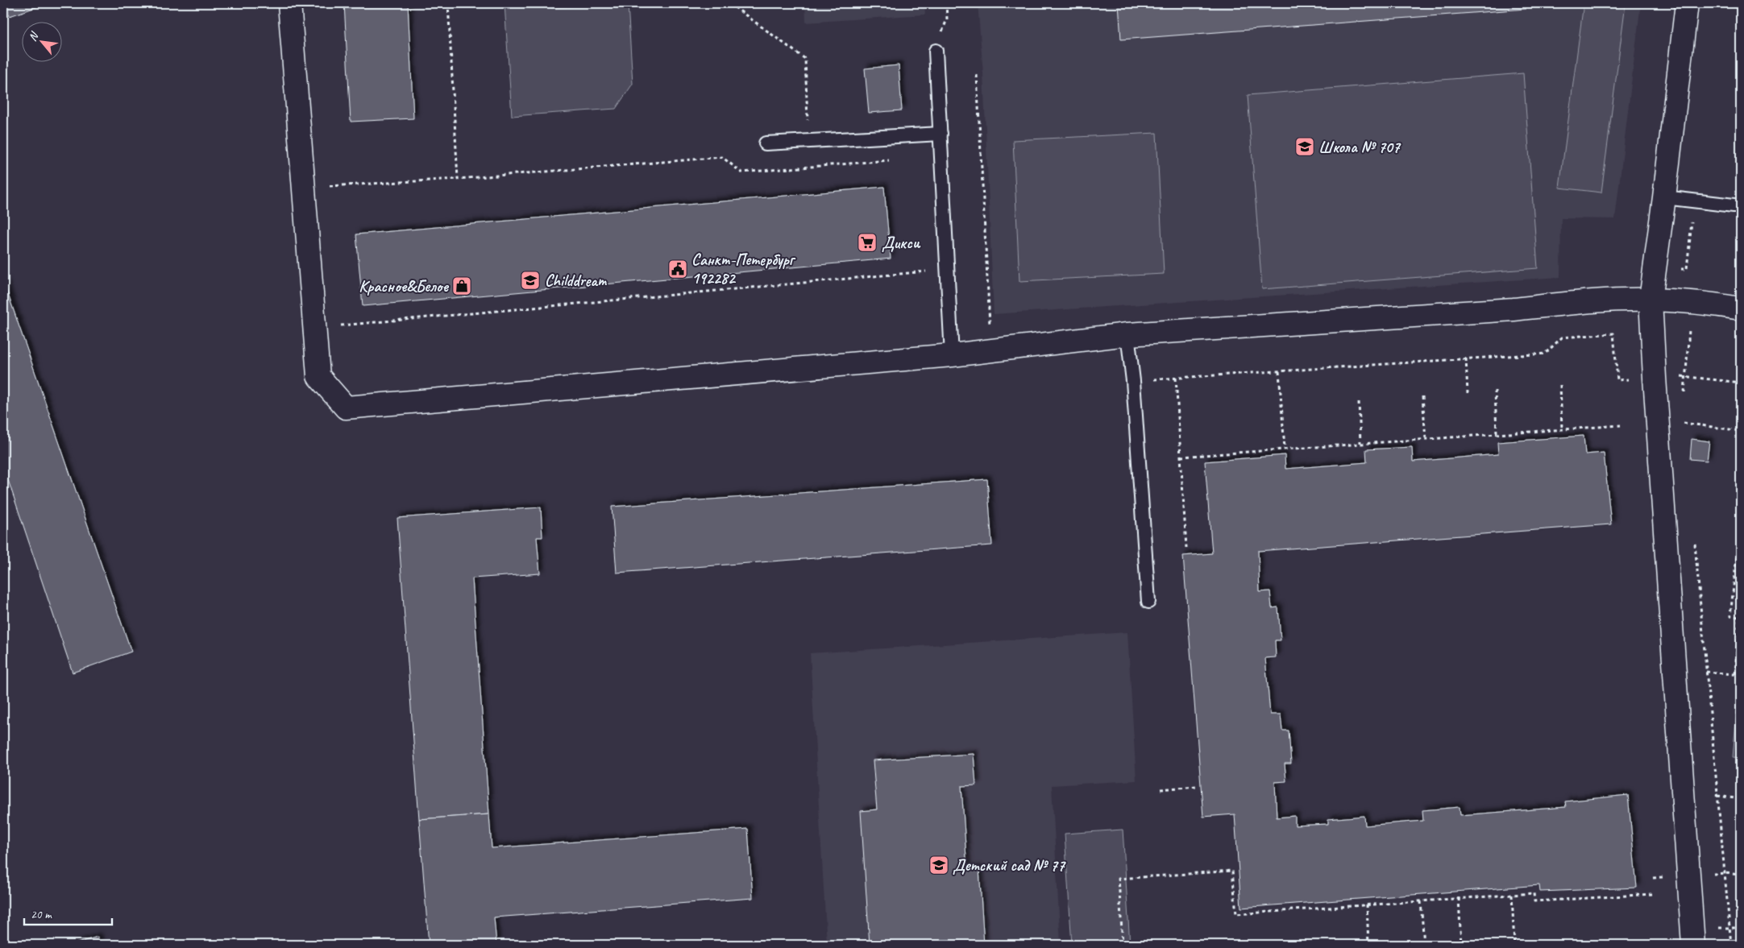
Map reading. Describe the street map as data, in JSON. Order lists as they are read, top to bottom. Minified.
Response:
{"places":{"school or university":["Школа № 707","Childdream","Детский сад № 77"],"supermarket":["Дикси"],"public building":["Санкт-Петербург 192282"],"shop":["Красное&Белое"]},"scale_bar":"20 m","north":"top left"}
